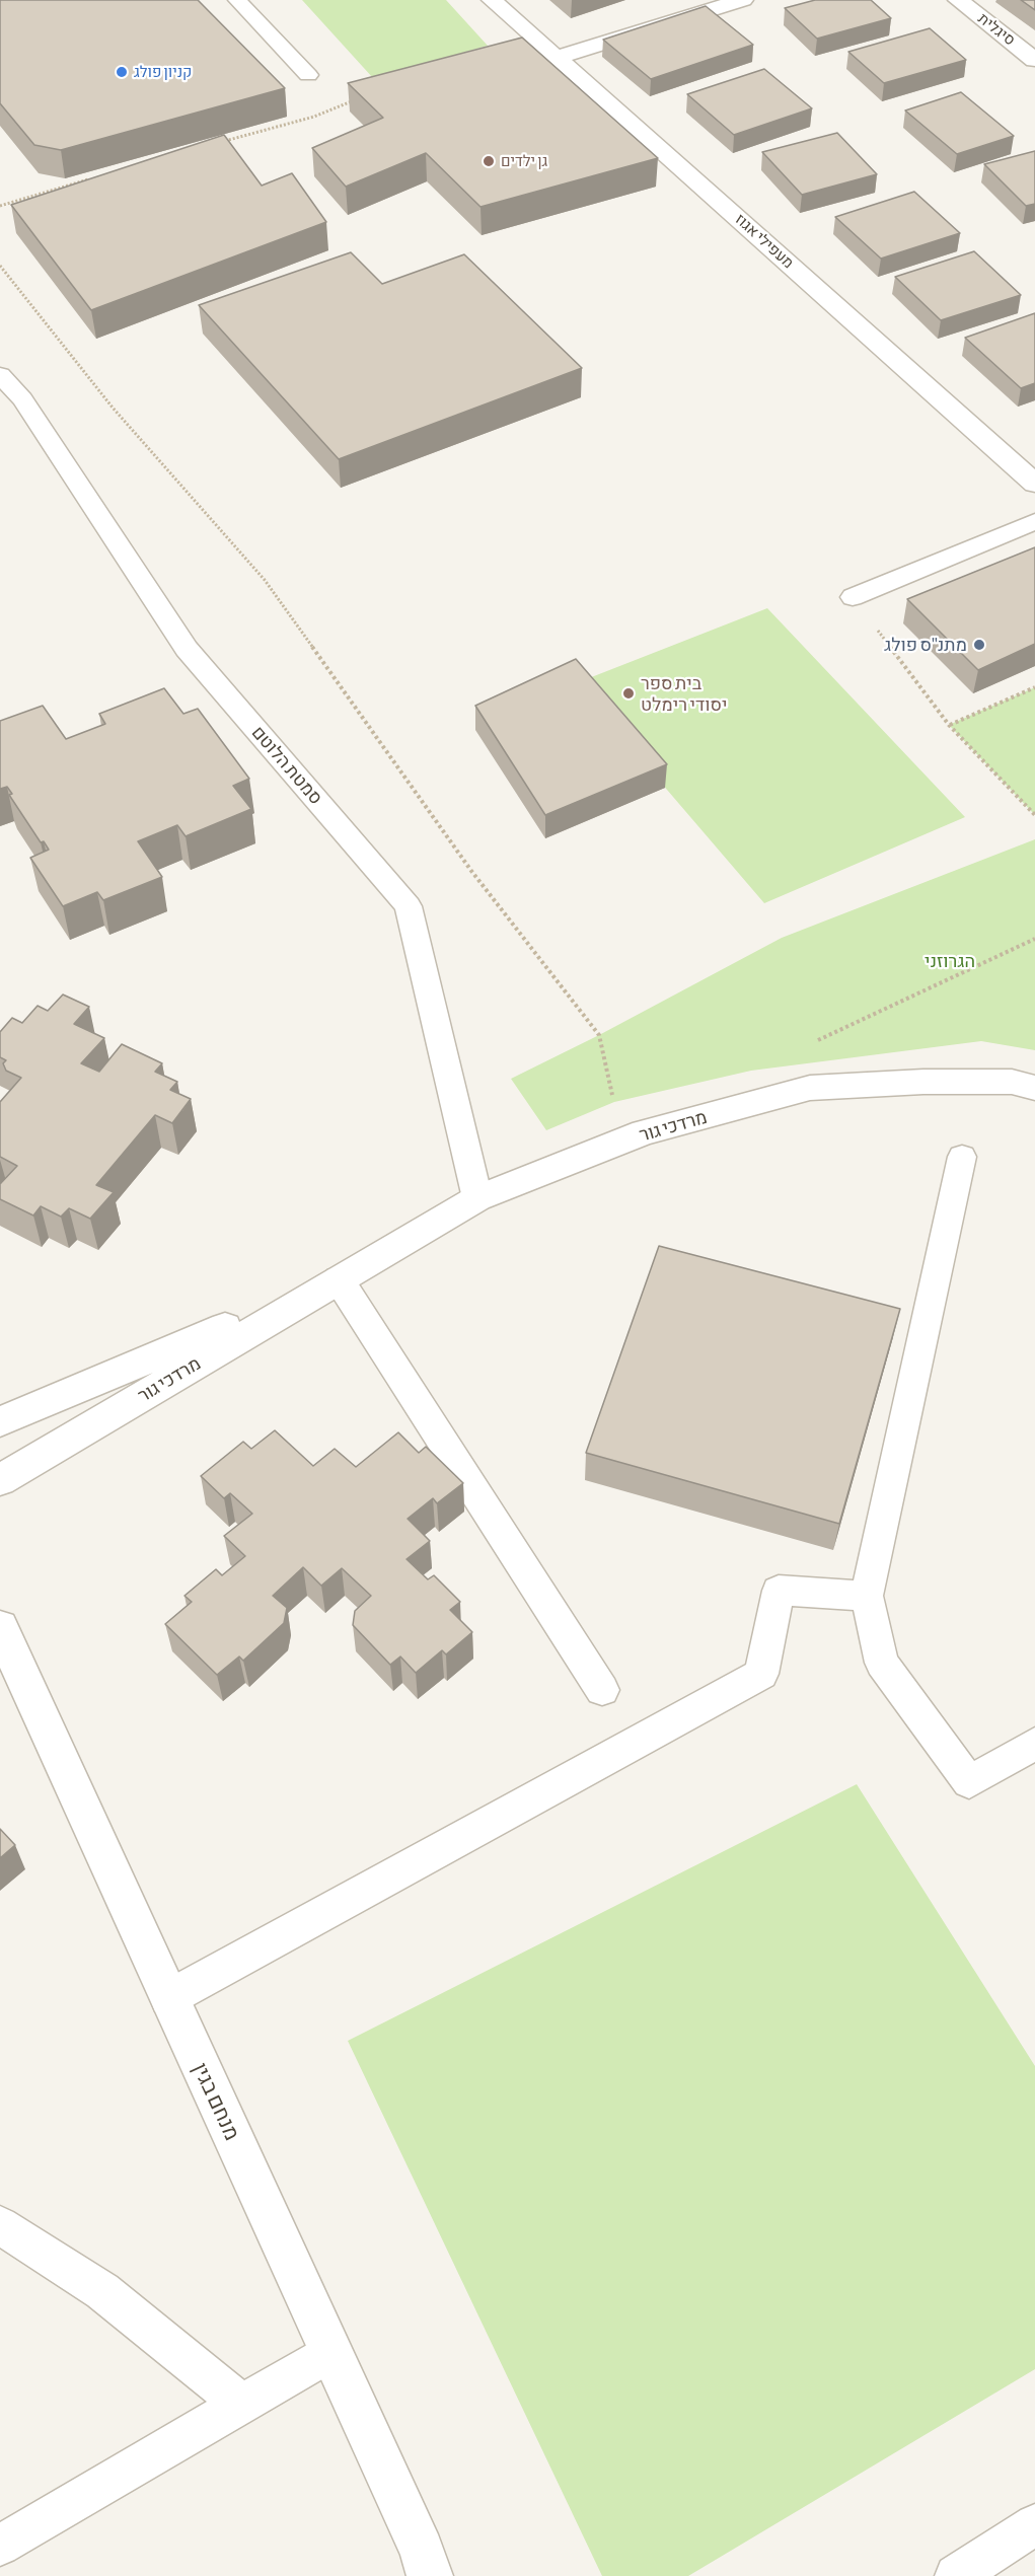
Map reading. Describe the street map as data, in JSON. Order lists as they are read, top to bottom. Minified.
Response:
{"streets":{"street":["סיגלית","מעפילי אגוז","מרדכי גור","מנחם בגין"],"lane":["סמטת הלוטם"]},"crossings":[["סמטת הלוטם","מרדכי גור"]],"parks":["הגרוזני"],"places":["קניון פולג","גן ילדים","מתנ\"ס פולג","בית ספר יסודי רימלט"]}
